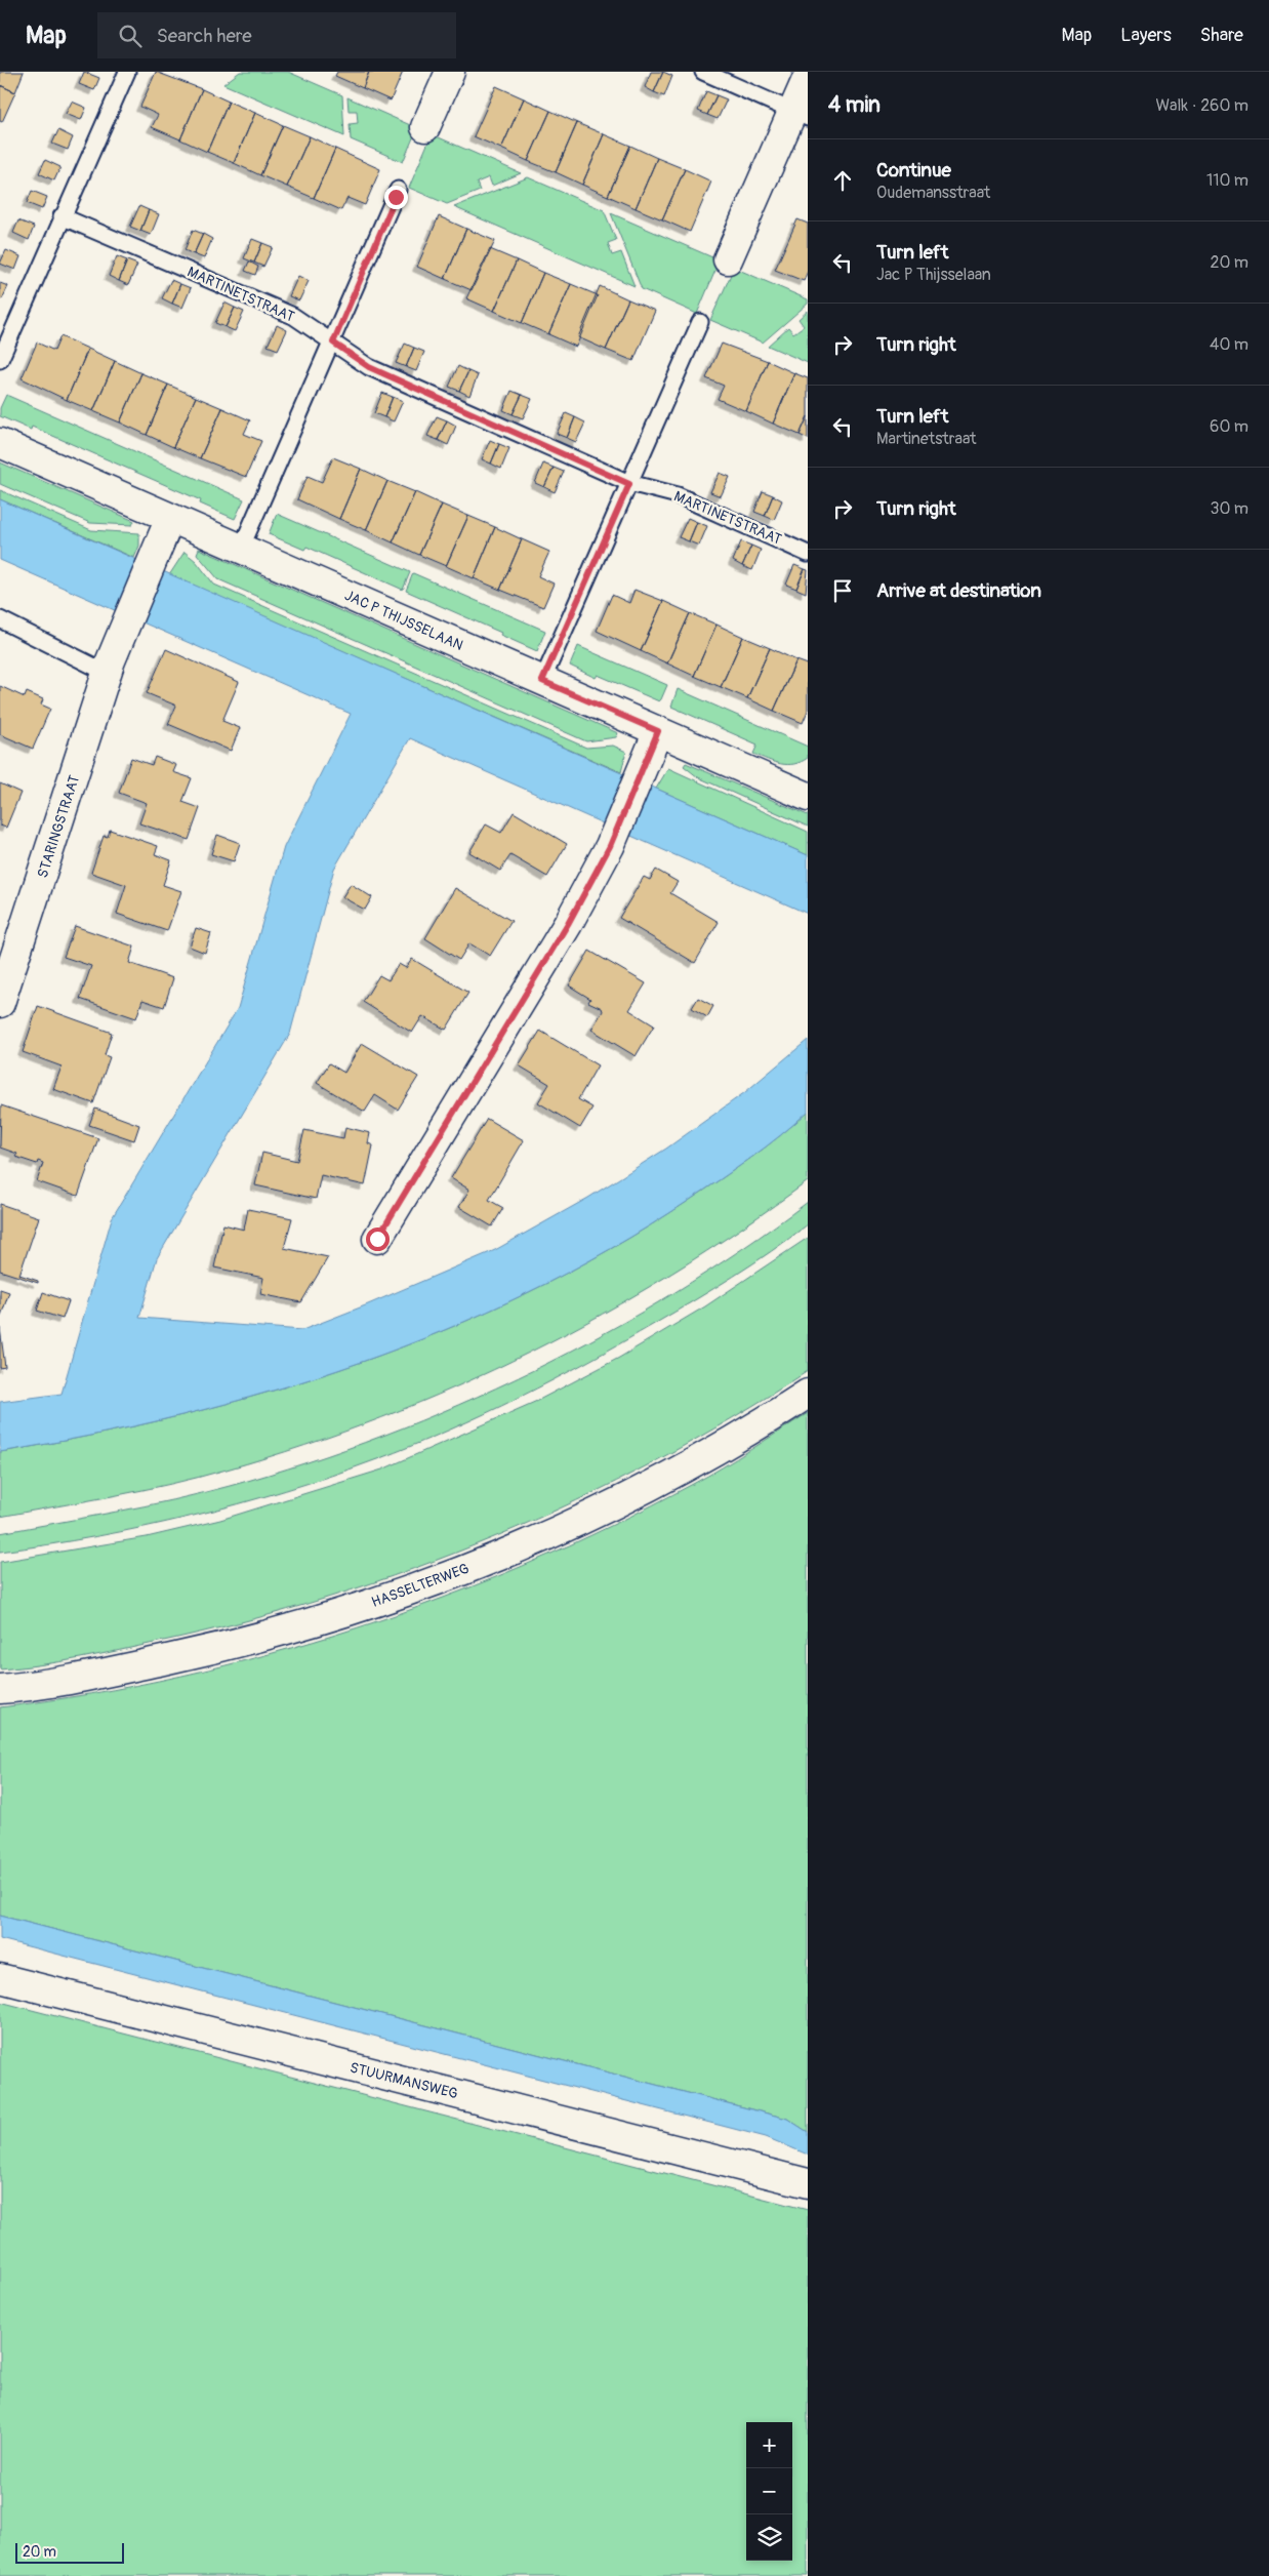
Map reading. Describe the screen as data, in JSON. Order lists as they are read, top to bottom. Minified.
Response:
{"streets":{"street":["JAC P THIJSSELAAN","STARINGSTRAAT","HASSELTERWEG","STUURMANSWEG"],"lane":["MARTINETSTRAAT"]},"crossings":[["JAC P THIJSSELAAN","STARINGSTRAAT"]],"scale_bar":"20 m","page":{"header":"Map","search":"Search here","nav":["Map","Layers","Share"],"heading":["4 min","Walk · 260 m"],"list":[["Continue","Oudemansstraat","110 m"],["Turn left","Jac P Thijsselaan","20 m"],["Turn right","40 m"],["Turn left","Martinetstraat","60 m"],["Turn right","30 m"],"Arrive at destination"],"map_buttons":["+","−"],"scale":"20 m"}}
